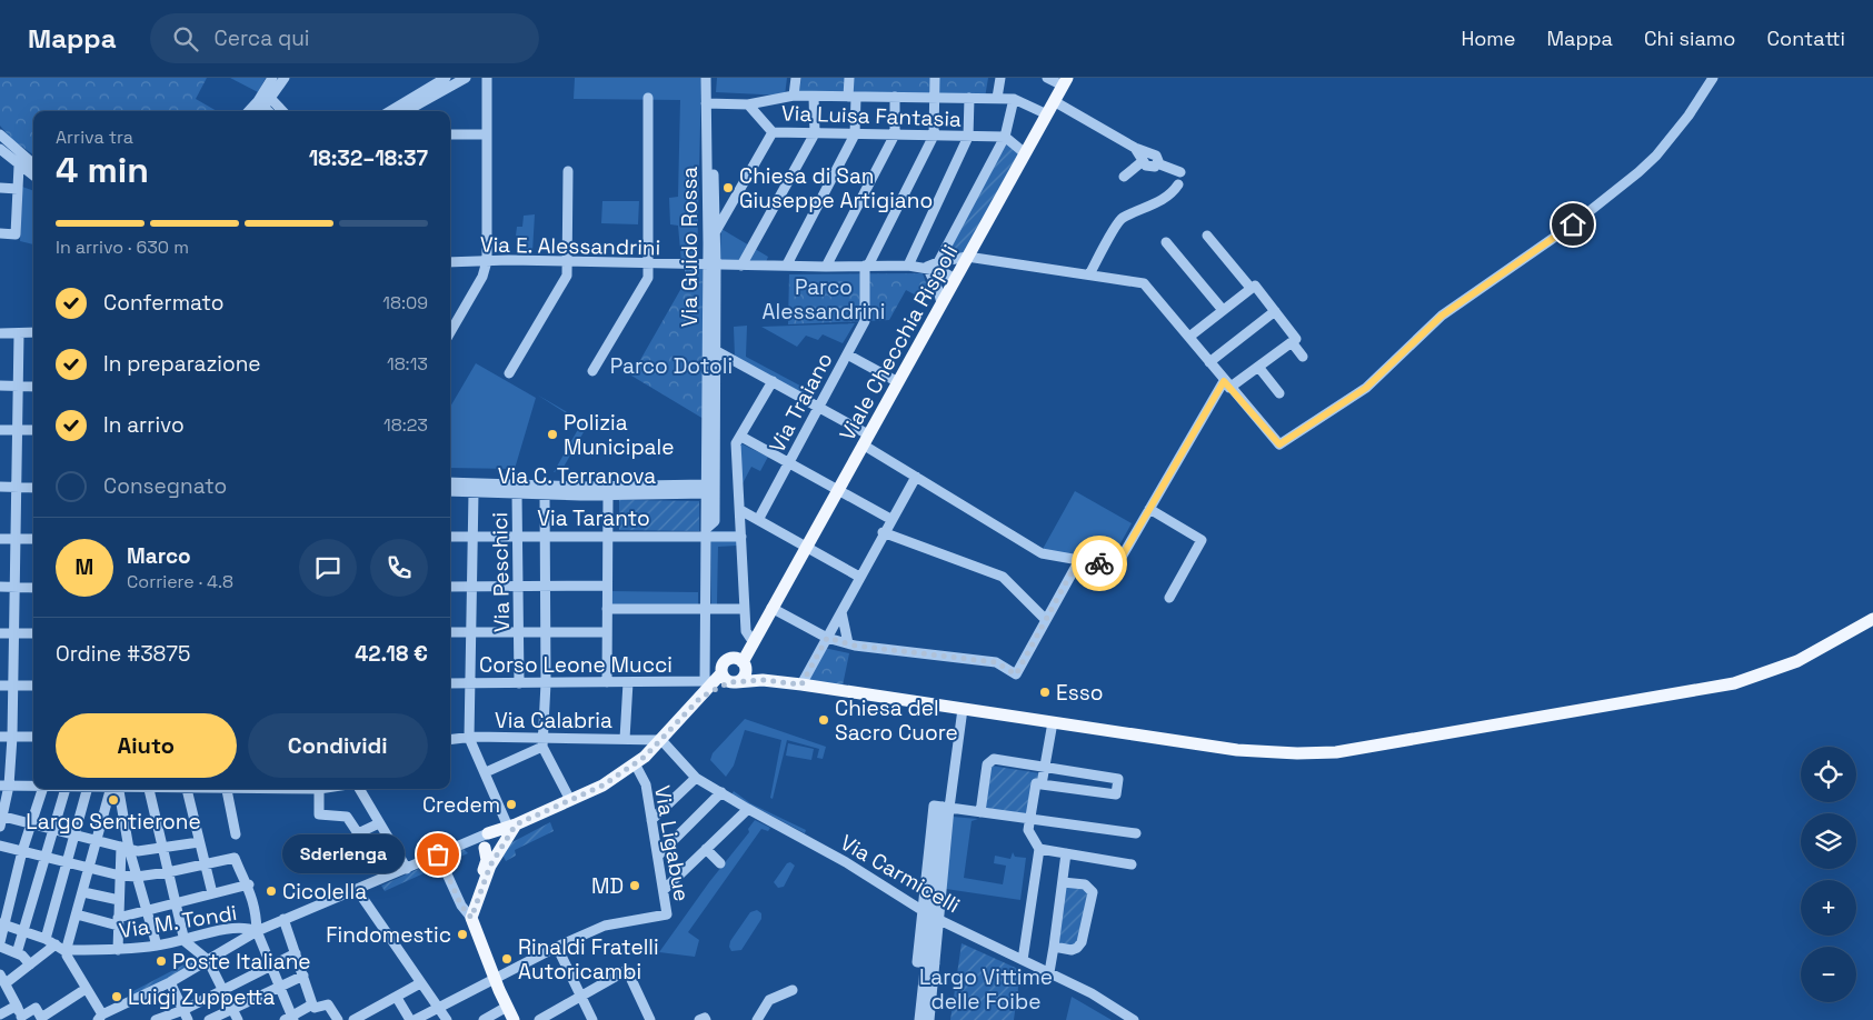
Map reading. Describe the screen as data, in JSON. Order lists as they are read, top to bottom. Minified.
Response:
{"streets":{"main road":["Viale Checchia Rispoli"],"street":["Via Luisa Fantasia","Via E. Alessandrini","Via Guido Rossa","Via Traiano","Via C. Terranova","Via Taranto","Via Peschici","Corso Leone Mucci","Via Calabria","Via Ligabue","Via Carmicelli","Via M. Tondi"]},"crossings":[["Via E. Alessandrini","Via Guido Rossa"],["Via E. Alessandrini","Viale Checchia Rispoli"],["Via E. Alessandrini","Via Traiano"],["Via Guido Rossa","Viale Checchia Rispoli"],["Via Guido Rossa","Via C. Terranova"],["Via Guido Rossa","Via Taranto"],["Via Guido Rossa","Corso Leone Mucci"],["Viale Checchia Rispoli","Corso Leone Mucci"],["Viale Checchia Rispoli","Via Calabria"],["Viale Checchia Rispoli","Via Ligabue"],["Viale Checchia Rispoli","Via Carmicelli"],["Via C. Terranova","Via Peschici"],["Via Taranto","Via Peschici"],["Via Peschici","Corso Leone Mucci"],["Via Calabria","Via Carmicelli"]],"parks":["Parco Alessandrini","Parco Dotoli","Largo Vittime delle Foibe"],"places":["Chiesa di San Giuseppe Artigiano","Polizia Municipale","Esso","Chiesa del Sacro Cuore","Largo Sentierone","Credem","Sderlenga","MD","Cicolella","Findomestic","Rinaldi Fratelli Autoricambi","Poste Italiane","Luigi Zuppetta"],"page":{"header":"Mappa","search":"Cerca qui","nav":["Home","Mappa","Chi siamo","Contatti"],"heading":["4 min","Arriva tra","18:32–18:37"],"panel":["Marco","Corriere · 4.8","Ordine #3875","42.18 €"],"bar":"In arrivo · 630 m","list":[["Confermato","18:09"],["In preparazione","18:13"],["In arrivo","18:23"],"Consegnato"],"round":"M","buttons":["Aiuto","Condividi"],"map_buttons":["+","−"],"bubble":"Sderlenga"}}
